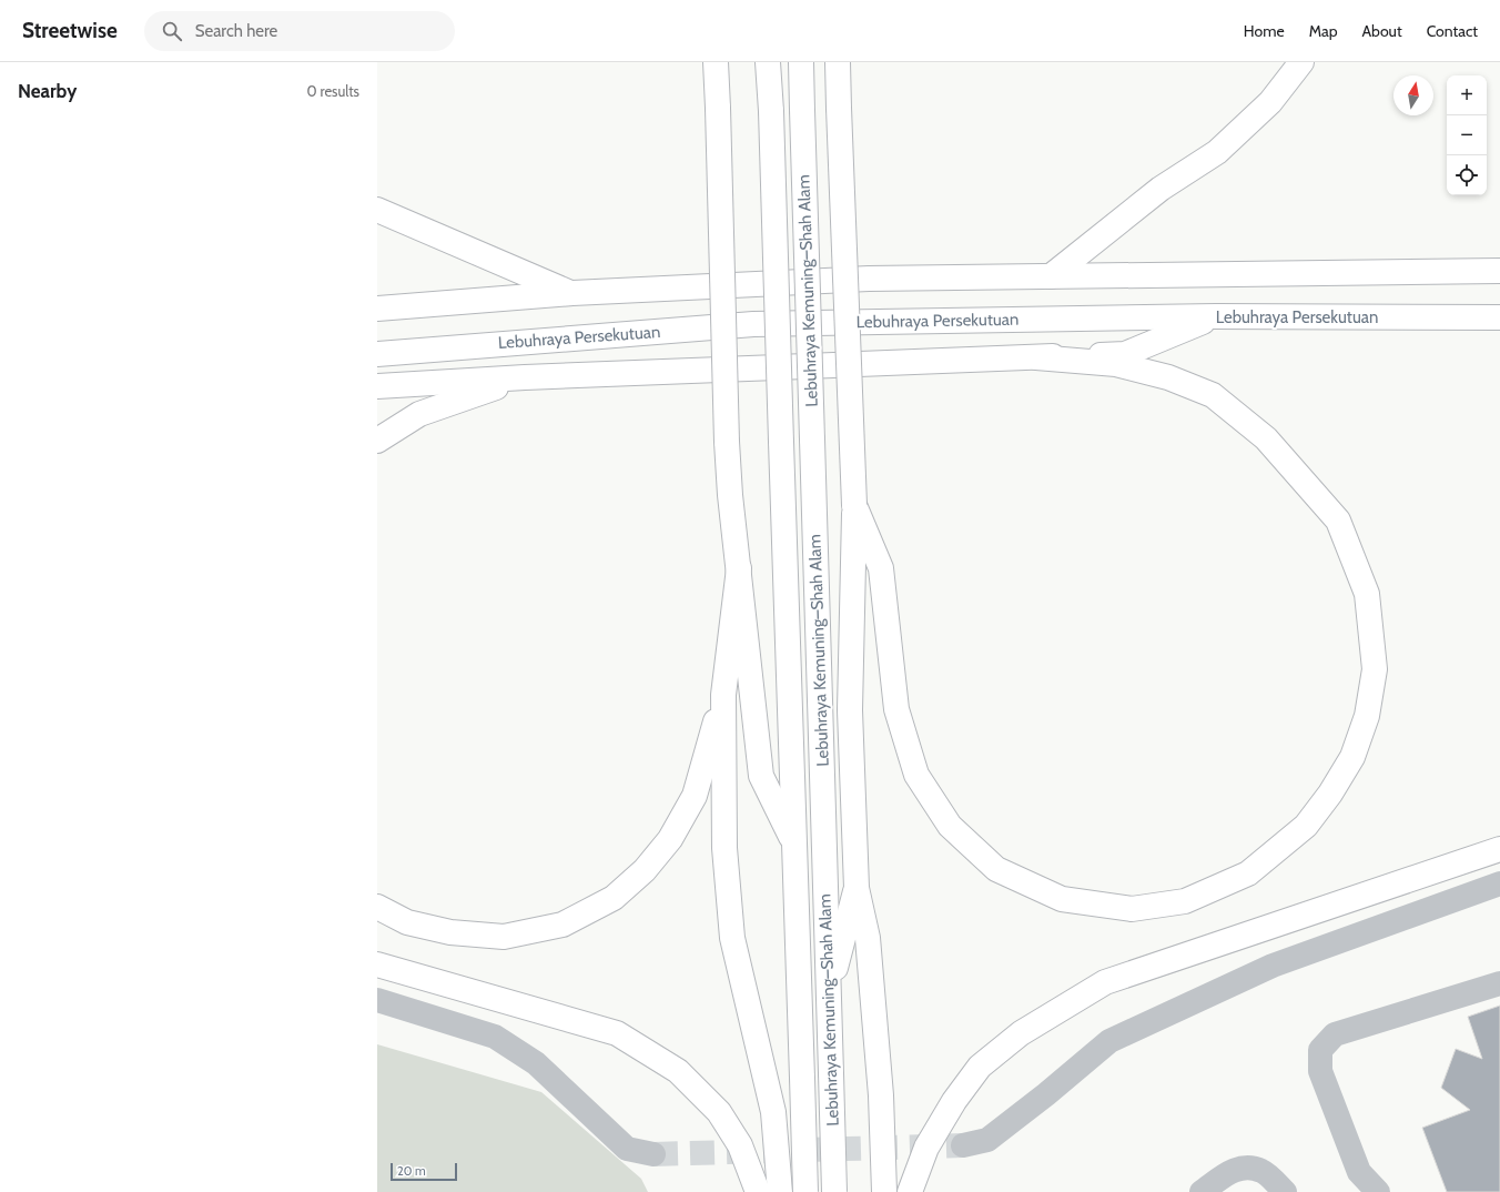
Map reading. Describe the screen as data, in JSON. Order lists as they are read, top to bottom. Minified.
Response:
{"streets":{"highway":["Lebuhraya Kemuning–Shah Alam","Lebuhraya Persekutuan"]},"scale_bar":"20 m","north":"top","page":{"header":"Streetwise","search":"Search here","nav":["Home","Map","About","Contact"],"heading":["Nearby","0 results"],"map_buttons":["+","−"],"scale":"20 m"}}
